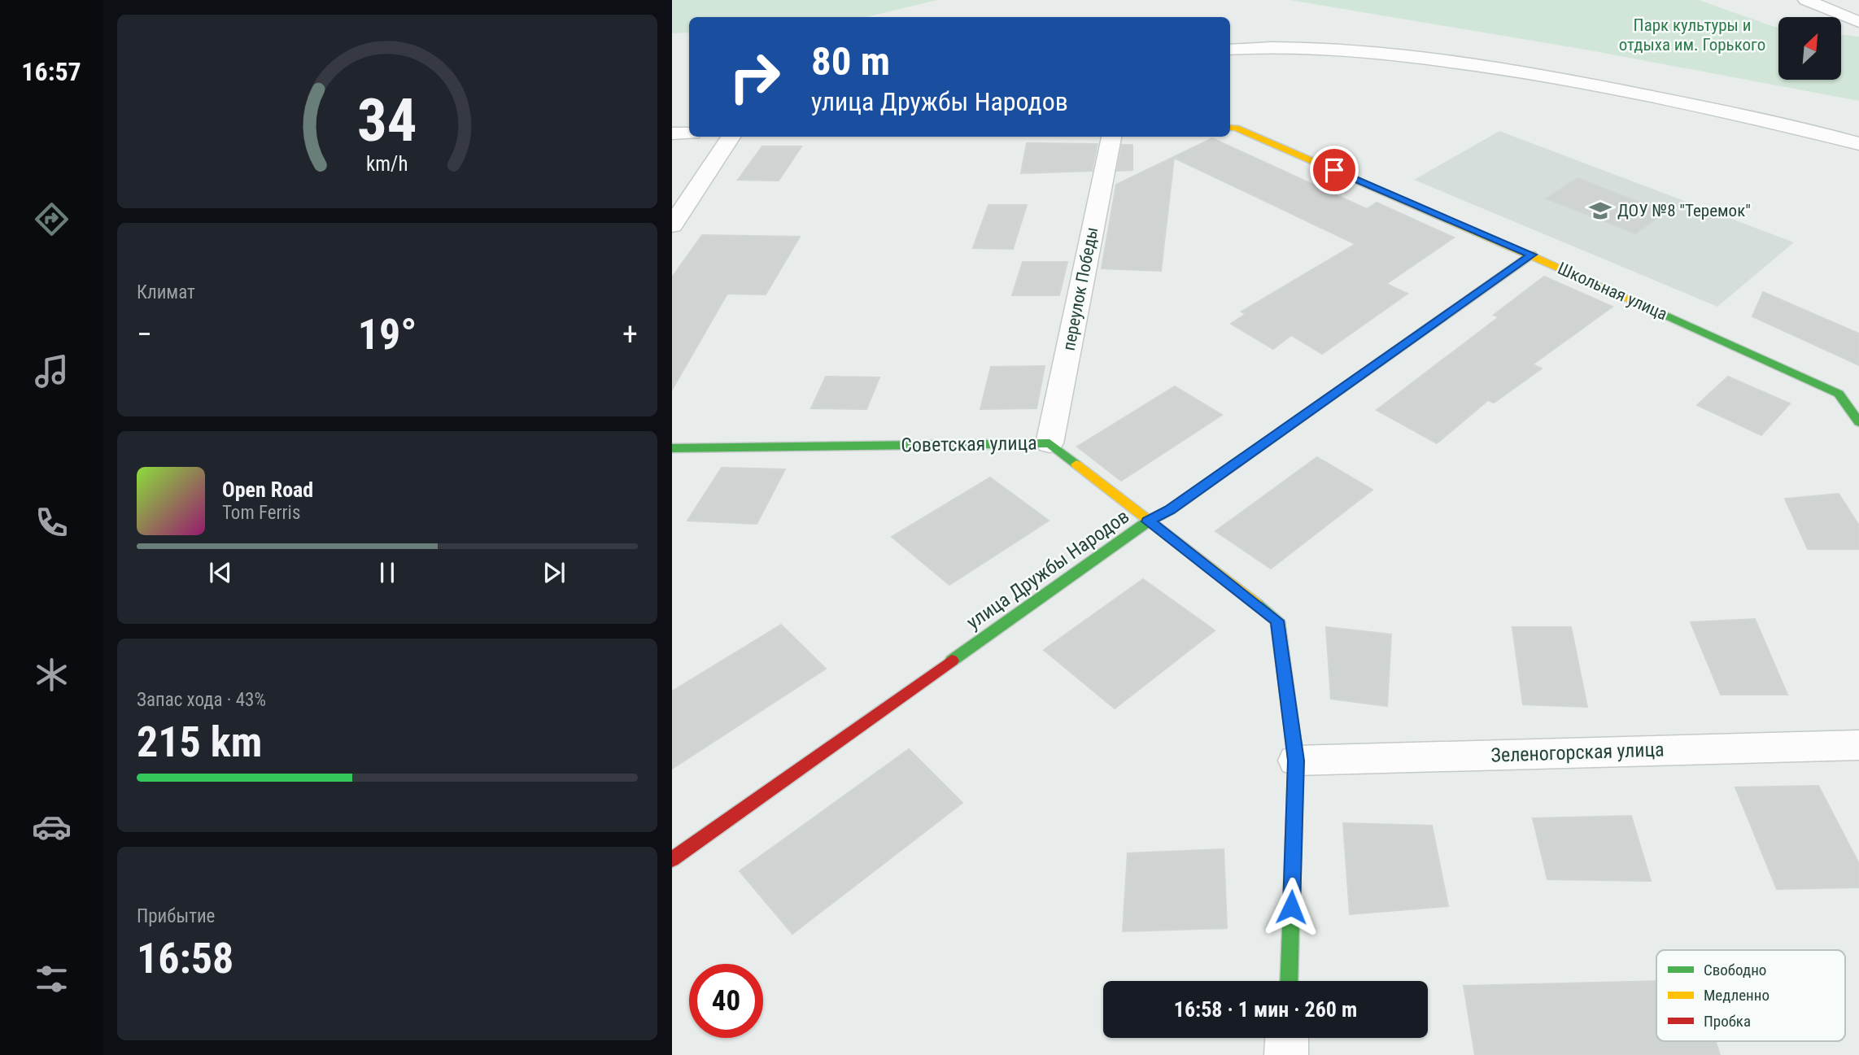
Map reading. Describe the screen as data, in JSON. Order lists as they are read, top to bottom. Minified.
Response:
{"streets":{"street":["переулок Победы","Школьная улица","Советская улица","улица Дружбы Народов","Зеленогорская улица"]},"crossings":[["переулок Победы","Советская улица"],["Школьная улица","улица Дружбы Народов"],["Советская улица","улица Дружбы Народов"],["Советская улица","Зеленогорская улица"]],"parks":["Парк культуры и отдыха им. Горького"],"places":{"school or university":["ДОУ №8 \"Теремок\""]},"legend":["Свободно","Медленно","Пробка"],"north":"top right","page":{"tabs":"16:57","turn":["80 m","улица Дружбы Народов"],"tile":["Климат",["Запас хода · 43%","215 km"],["Прибытие","16:58"]],"heat":["−","19°","+"],"song":["Open Road","Tom Ferris"],"limit":"40","trip":"16:58 · 1 мин · 260 m","gauge":["34","km/h"]}}
